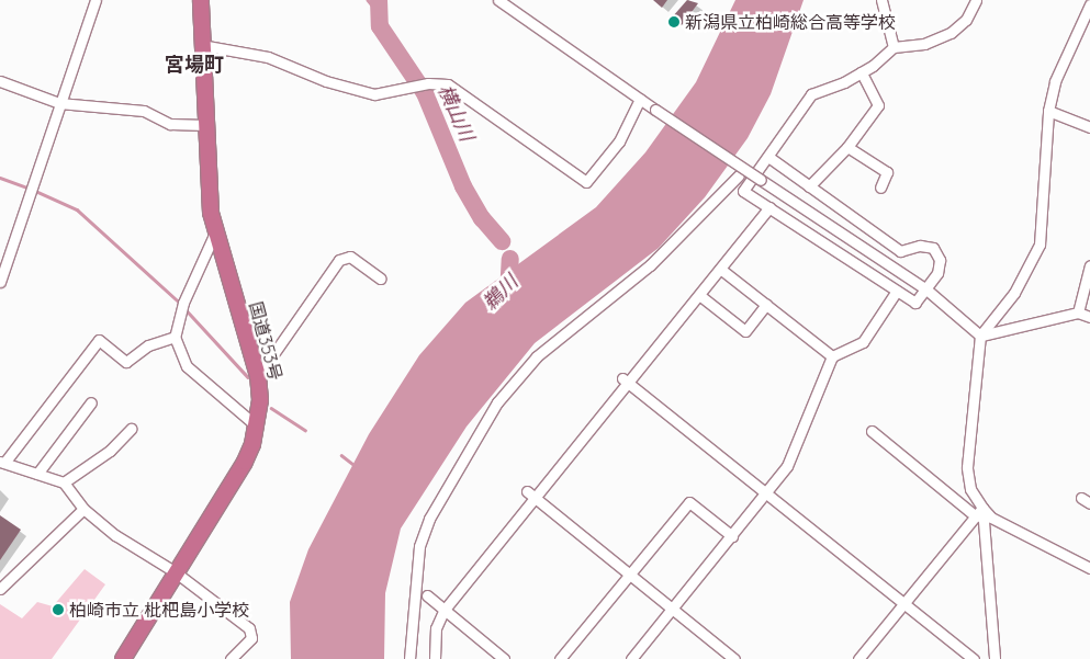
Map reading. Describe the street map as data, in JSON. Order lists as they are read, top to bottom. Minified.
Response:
{"streets":{"highway":["国道353号"]},"districts":["宮場町"],"water":["横山川","鵜川"],"places":["新潟県立柏崎総合高等学校","柏崎市立 枇杷島小学校"]}
